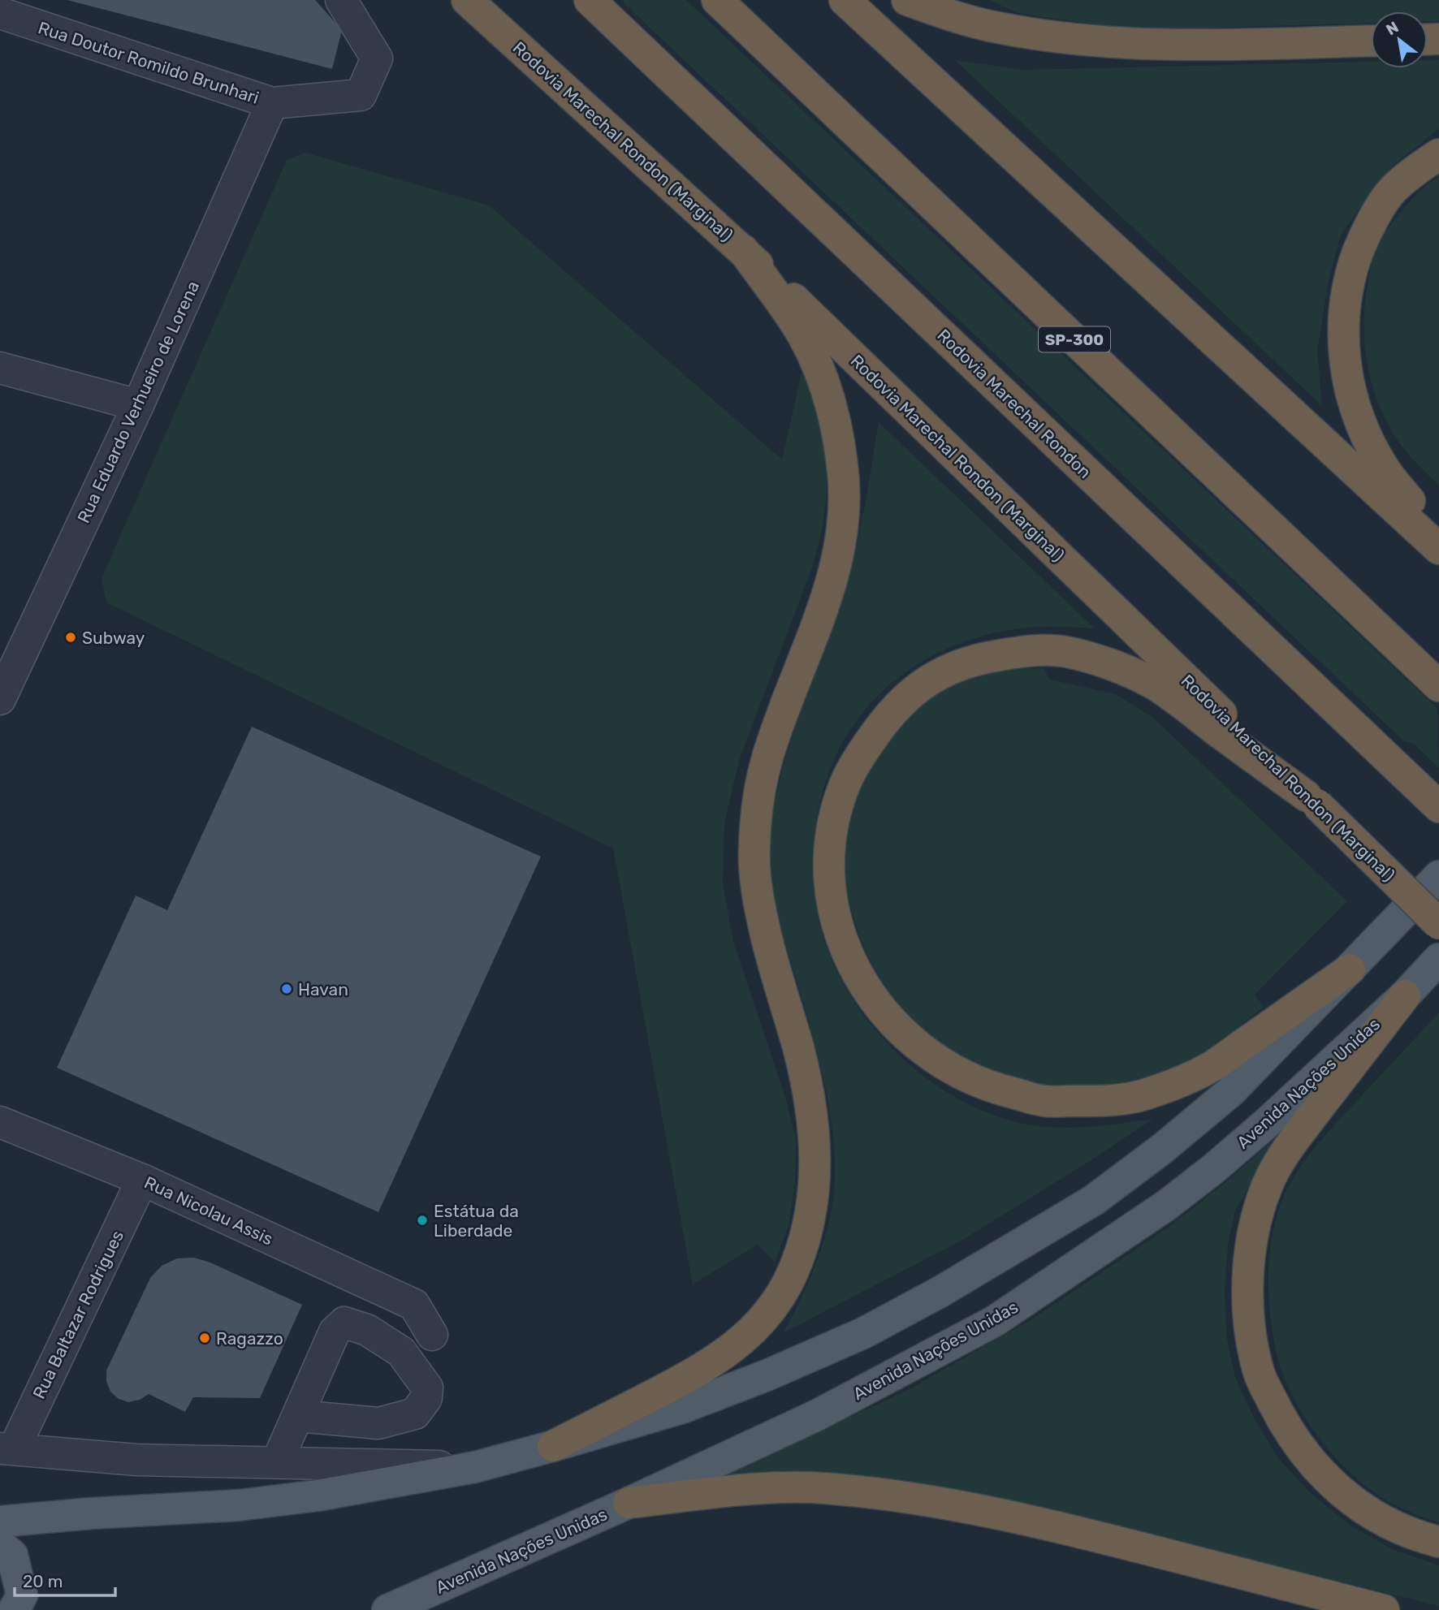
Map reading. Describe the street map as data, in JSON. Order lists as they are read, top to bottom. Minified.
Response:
{"streets":{"highway":["Rodovia Marechal Rondon (Marginal)","SP-300","Rodovia Marechal Rondon"],"main road":["Avenida Nações Unidas"],"street":["Rua Doutor Romildo Brunhari","Rua Eduardo Verhueiro de Lorena","Rua Nicolau Assis","Rua Baltazar Rodrigues"]},"crossings":[["Rua Doutor Romildo Brunhari","Rua Eduardo Verhueiro de Lorena"],["Rua Nicolau Assis","Rua Baltazar Rodrigues"]],"places":["Subway","Havan","Estátua da Liberdade","Ragazzo"],"scale_bar":"20 m","north":"top left"}
